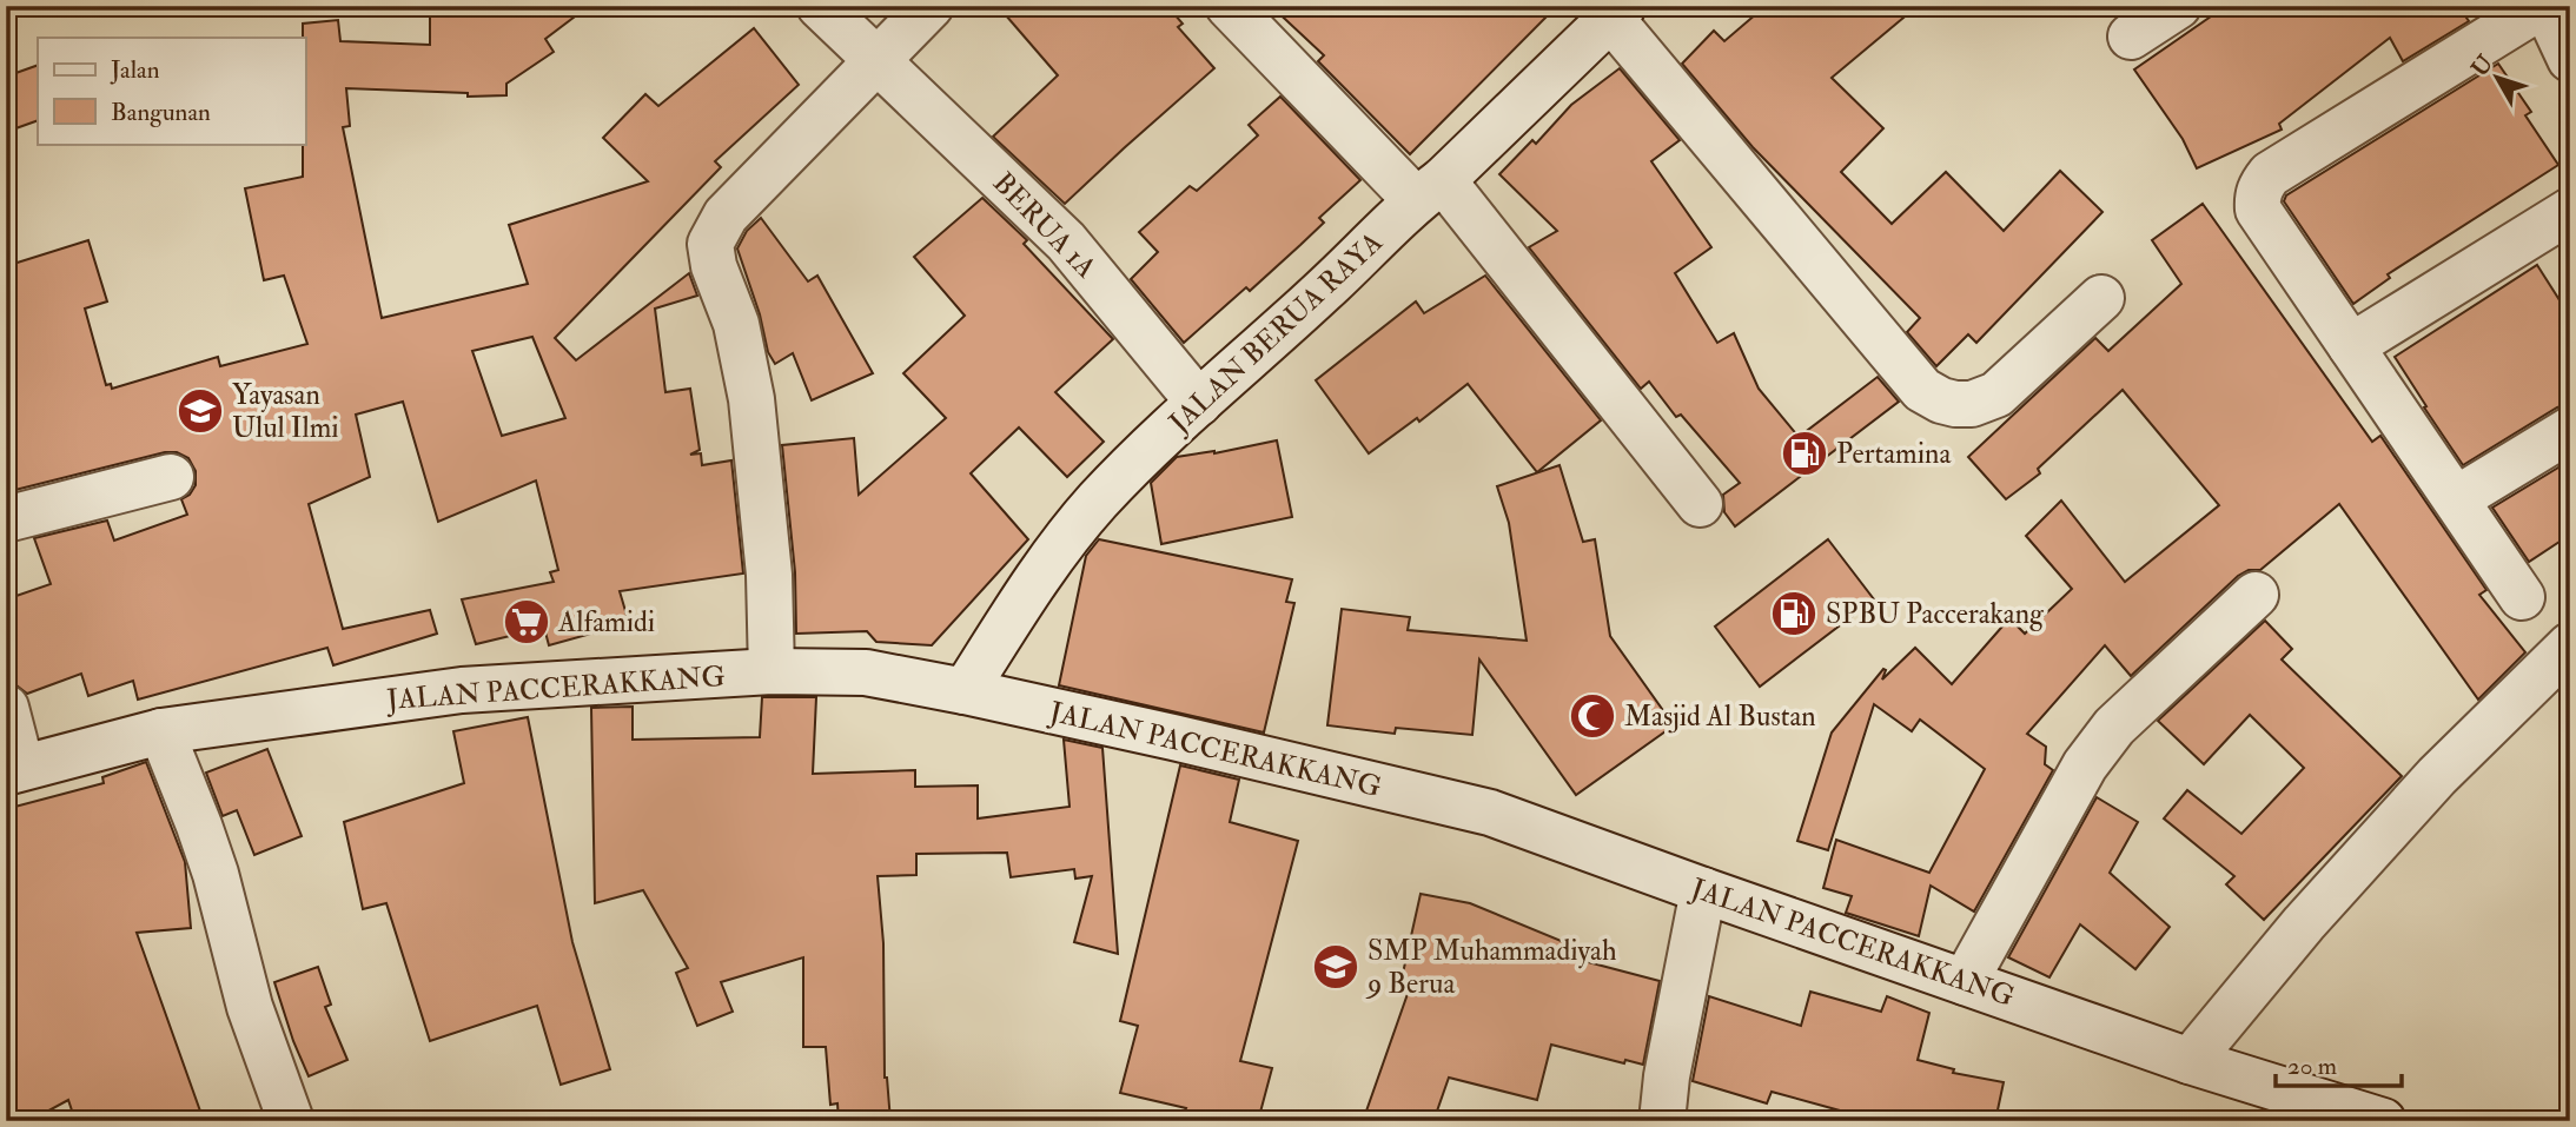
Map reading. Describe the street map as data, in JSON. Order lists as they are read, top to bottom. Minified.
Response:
{"streets":{"street":["BERUA 1A","JALAN BERUA RAYA","JALAN PACCERAKKANG"]},"crossings":[["BERUA 1A","JALAN BERUA RAYA"],["JALAN BERUA RAYA","JALAN PACCERAKKANG"]],"places":{"school or university":["Yayasan Ulul Ilmi","SMP Muhammadiyah 9 Berua"],"fuel station":["Pertamina","SPBU Paccerakang"],"supermarket":["Alfamidi"],"mosque":["Masjid Al Bustan"]},"legend":["Jalan","Bangunan"],"scale_bar":"20 m","north":"top left"}
